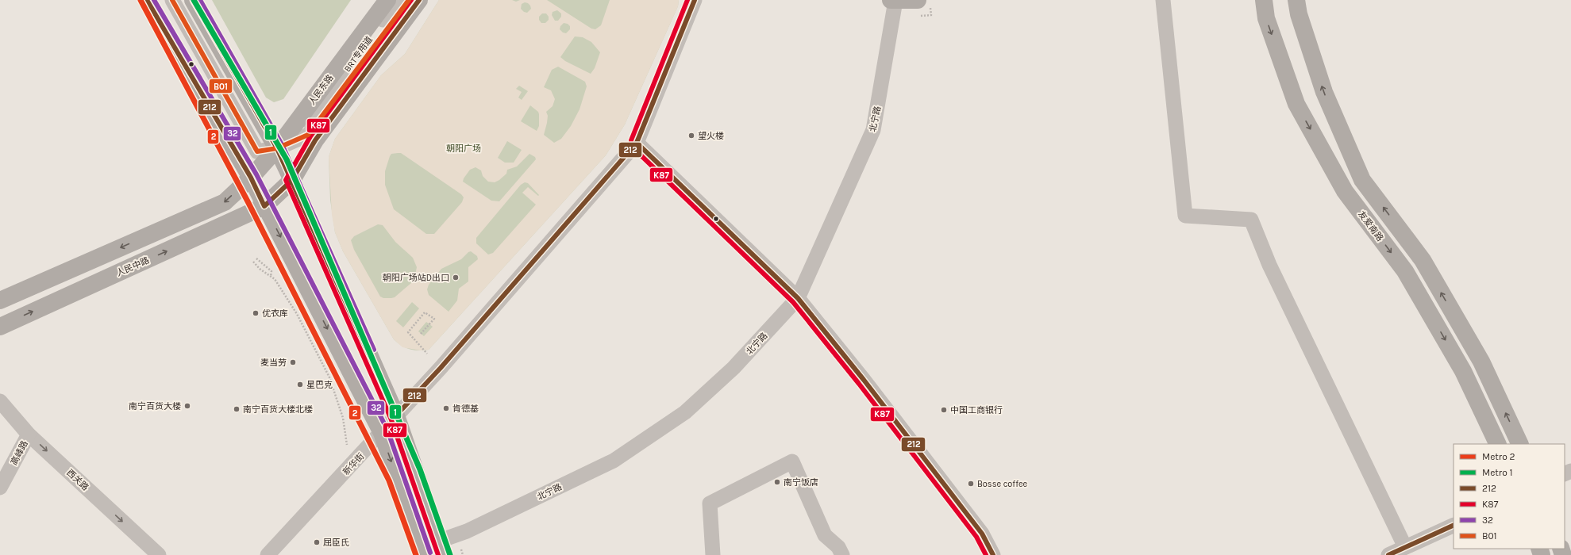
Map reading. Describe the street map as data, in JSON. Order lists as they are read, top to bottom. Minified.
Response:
{"streets":{"main road":["人民东路","友爱南路","人民中路"],"street":["BRT专用道","北宁路","高峰路","新华街","西关路"]},"crossings":[["BRT专用道","人民东路"],["高峰路","西关路"]],"one_way":["西关路"],"parks":["朝阳广场"],"places":["望火楼","朝阳广场站D出口","优衣库","麦当劳","星巴克","南宁百货大楼","肯德基","南宁百货大楼北楼","中国工商银行","南宁饭店","Bosse coffee","屈臣氏"],"lines":["metro line 2","metro line 1","transit line 212","transit line K87","transit line 32","transit line B01"],"legend":["Metro 2","Metro 1","212","K87","32","B01"]}
